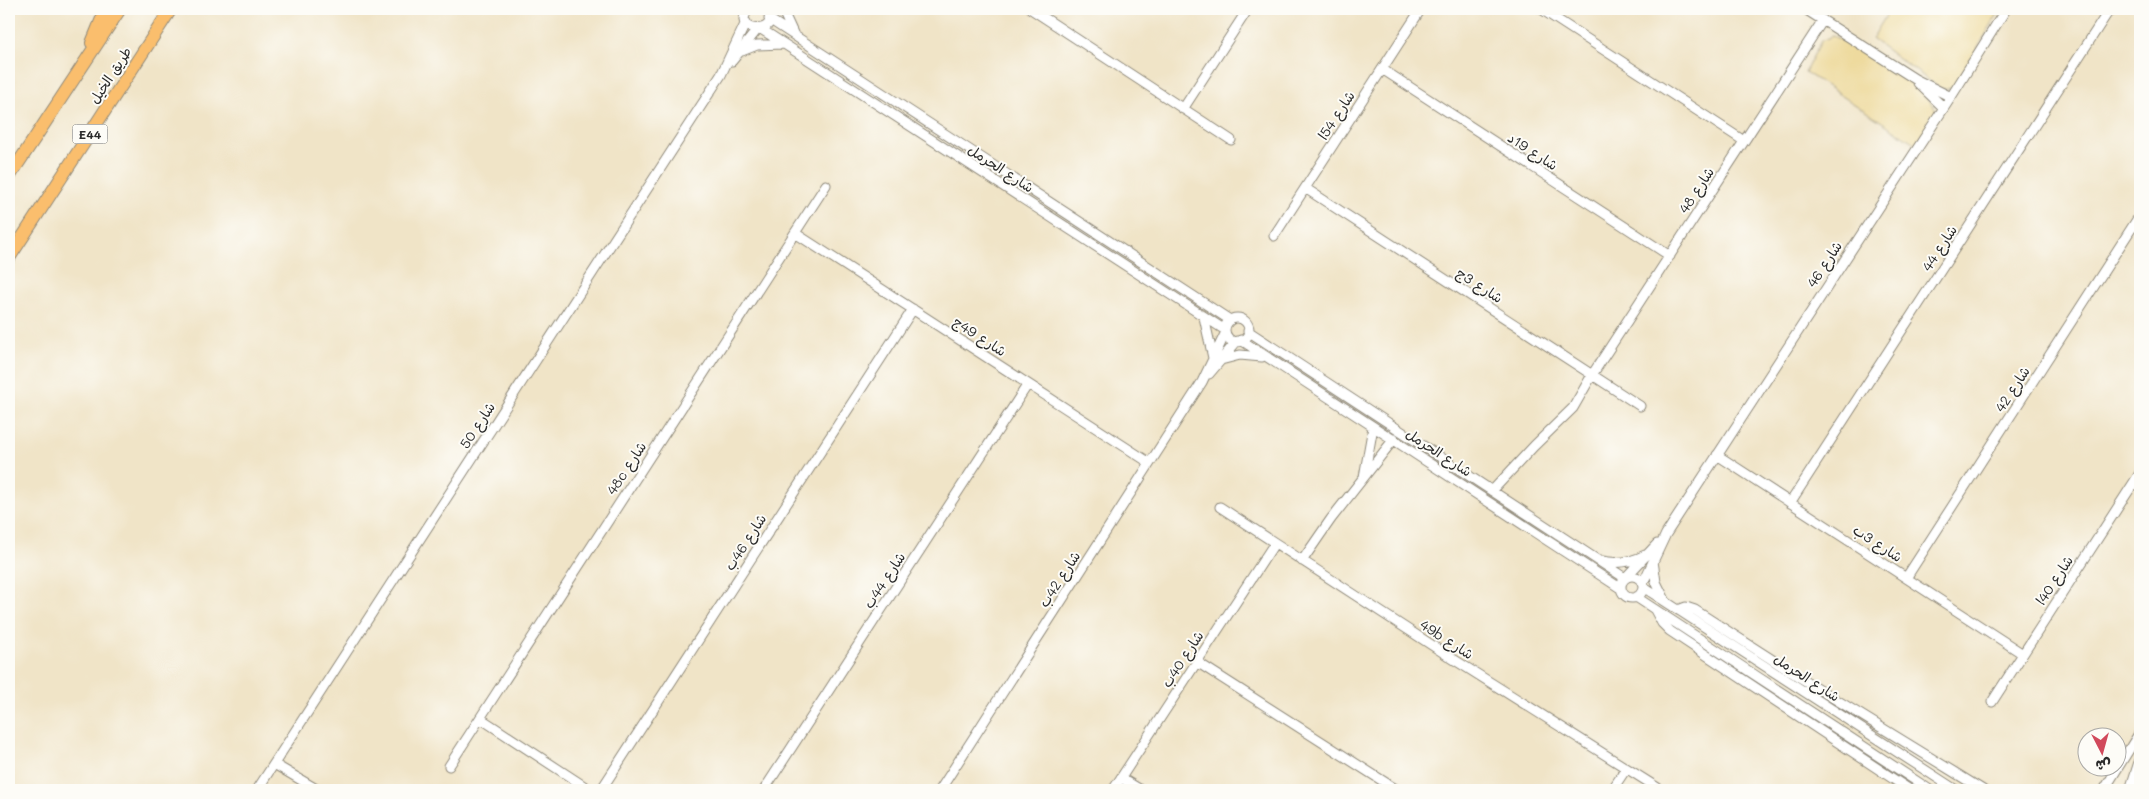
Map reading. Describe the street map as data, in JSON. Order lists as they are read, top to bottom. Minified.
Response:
{"streets":{"highway":["طريق الخيل","E44"],"street":["شارع 54ا","شارع 19د","شارع الحرمل","شارع 48","شارع 44","شارع 46","شارع 3ج","شارع 49ج","شارع 42","شارع 50","48c شارع","شارع 46ب","شارع 3ب","شارع 42ب","شارع 44ب","شارع 40ا","49b شارع","شارع 40ب"]},"crossings":[["شارع 54ا","شارع 19د"],["شارع 54ا","شارع 3ج"],["شارع 19د","شارع 48"],["شارع الحرمل","شارع 48"],["شارع الحرمل","شارع 46"],["شارع الحرمل","شارع 50"],["شارع الحرمل","شارع 42ب"],["شارع 48","شارع 3ج"],["شارع 44","شارع 3ب"],["شارع 46","شارع 3ب"],["شارع 49ج","48c شارع"],["شارع 49ج","شارع 46ب"],["شارع 49ج","شارع 42ب"],["شارع 49ج","شارع 44ب"],["شارع 42","شارع 3ب"],["شارع 3ب","شارع 40ا"],["49b شارع","شارع 40ب"]],"north":"bottom"}
